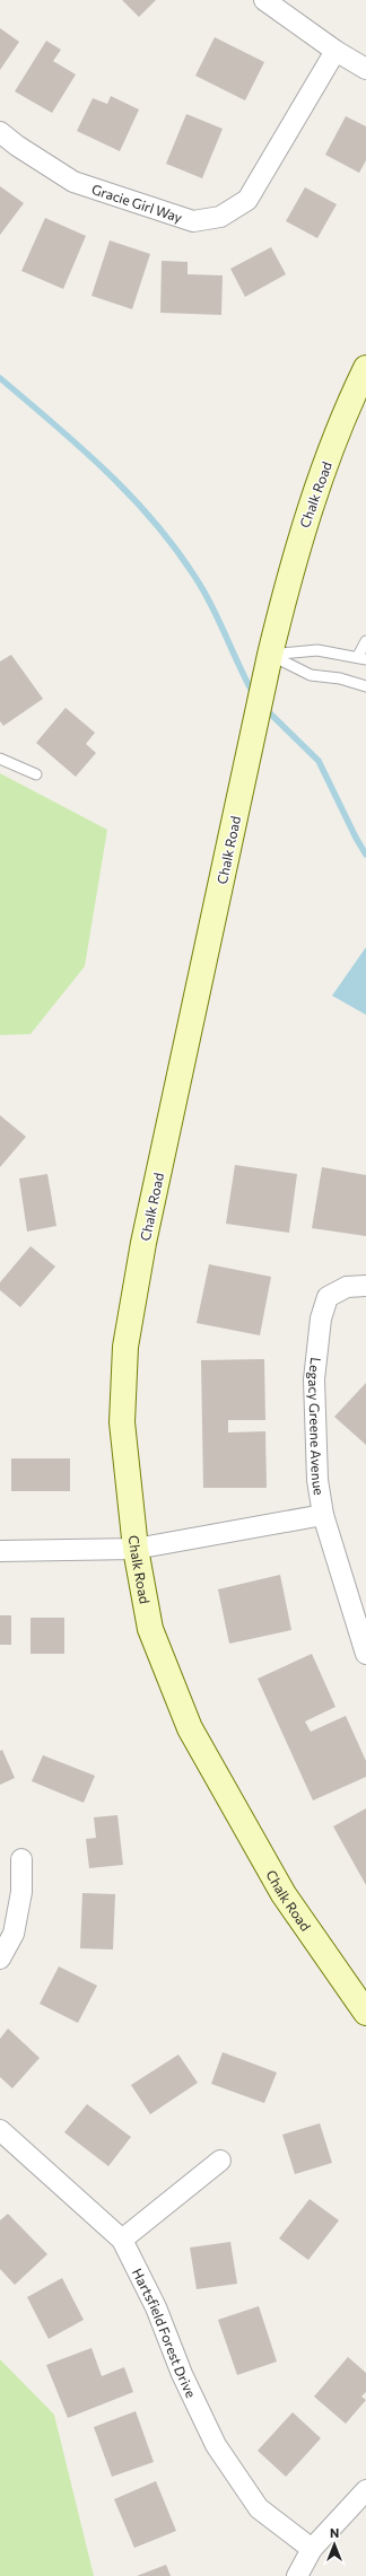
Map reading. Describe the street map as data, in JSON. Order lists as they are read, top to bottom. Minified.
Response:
{"streets":{"street":["Gracie Girl Way","Chalk Road","Legacy Greene Avenue","Hartsfield Forest Drive"]},"north":"top"}
